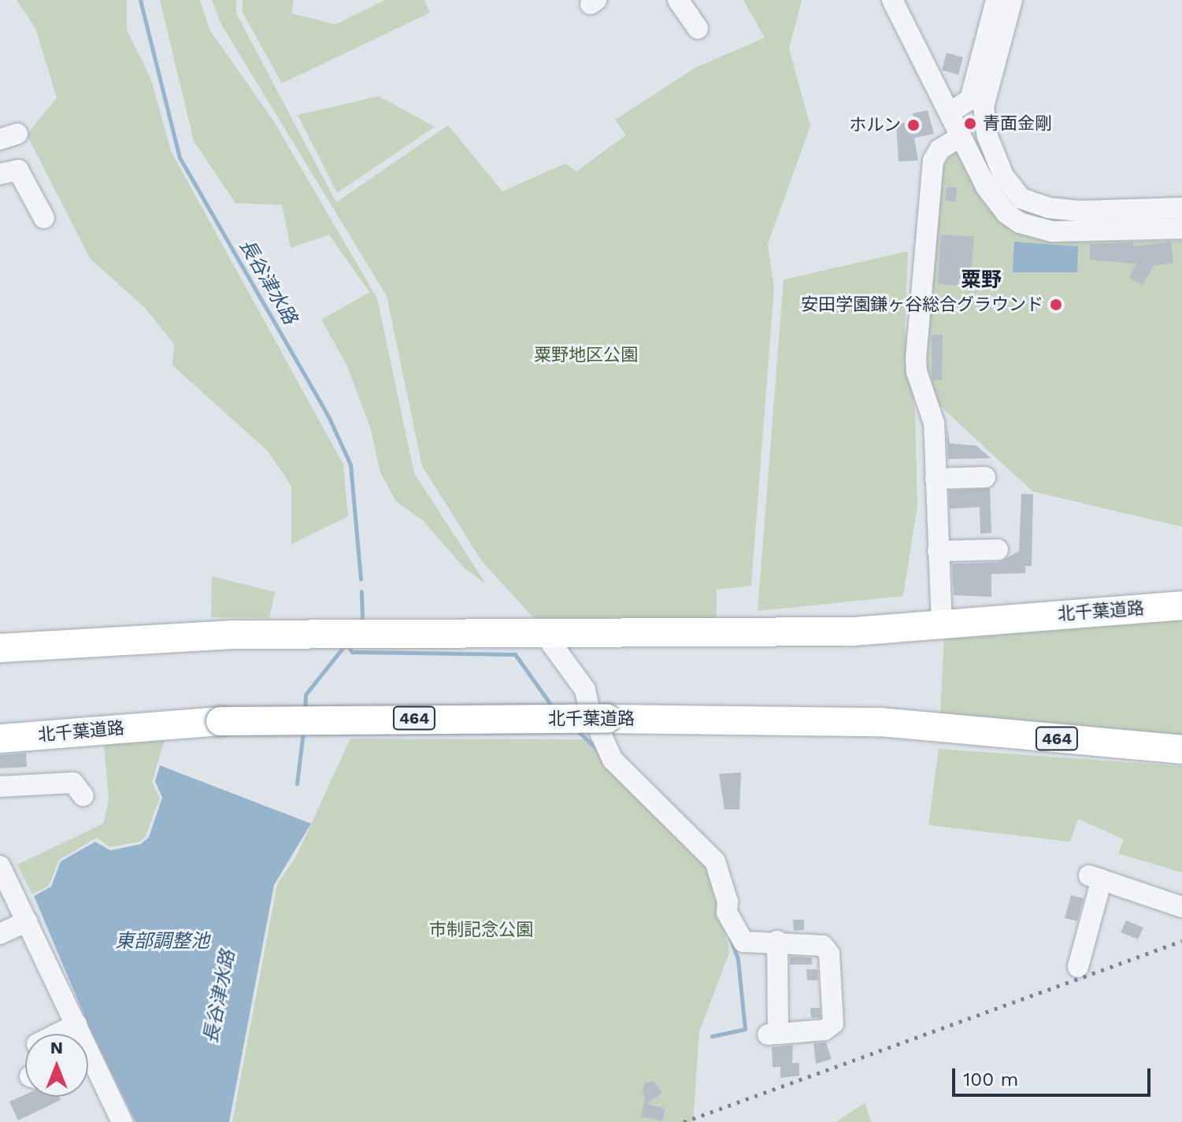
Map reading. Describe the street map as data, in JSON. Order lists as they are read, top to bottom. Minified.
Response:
{"streets":{"highway":["北千葉道路","464"]},"districts":["粟野"],"water":["長谷津水路","東部調整池"],"parks":["粟野地区公園","市制記念公園"],"places":["青面金剛","ホルン","安田学園鎌ヶ谷総合グラウンド"],"scale_bar":"100 m","north":"top"}
